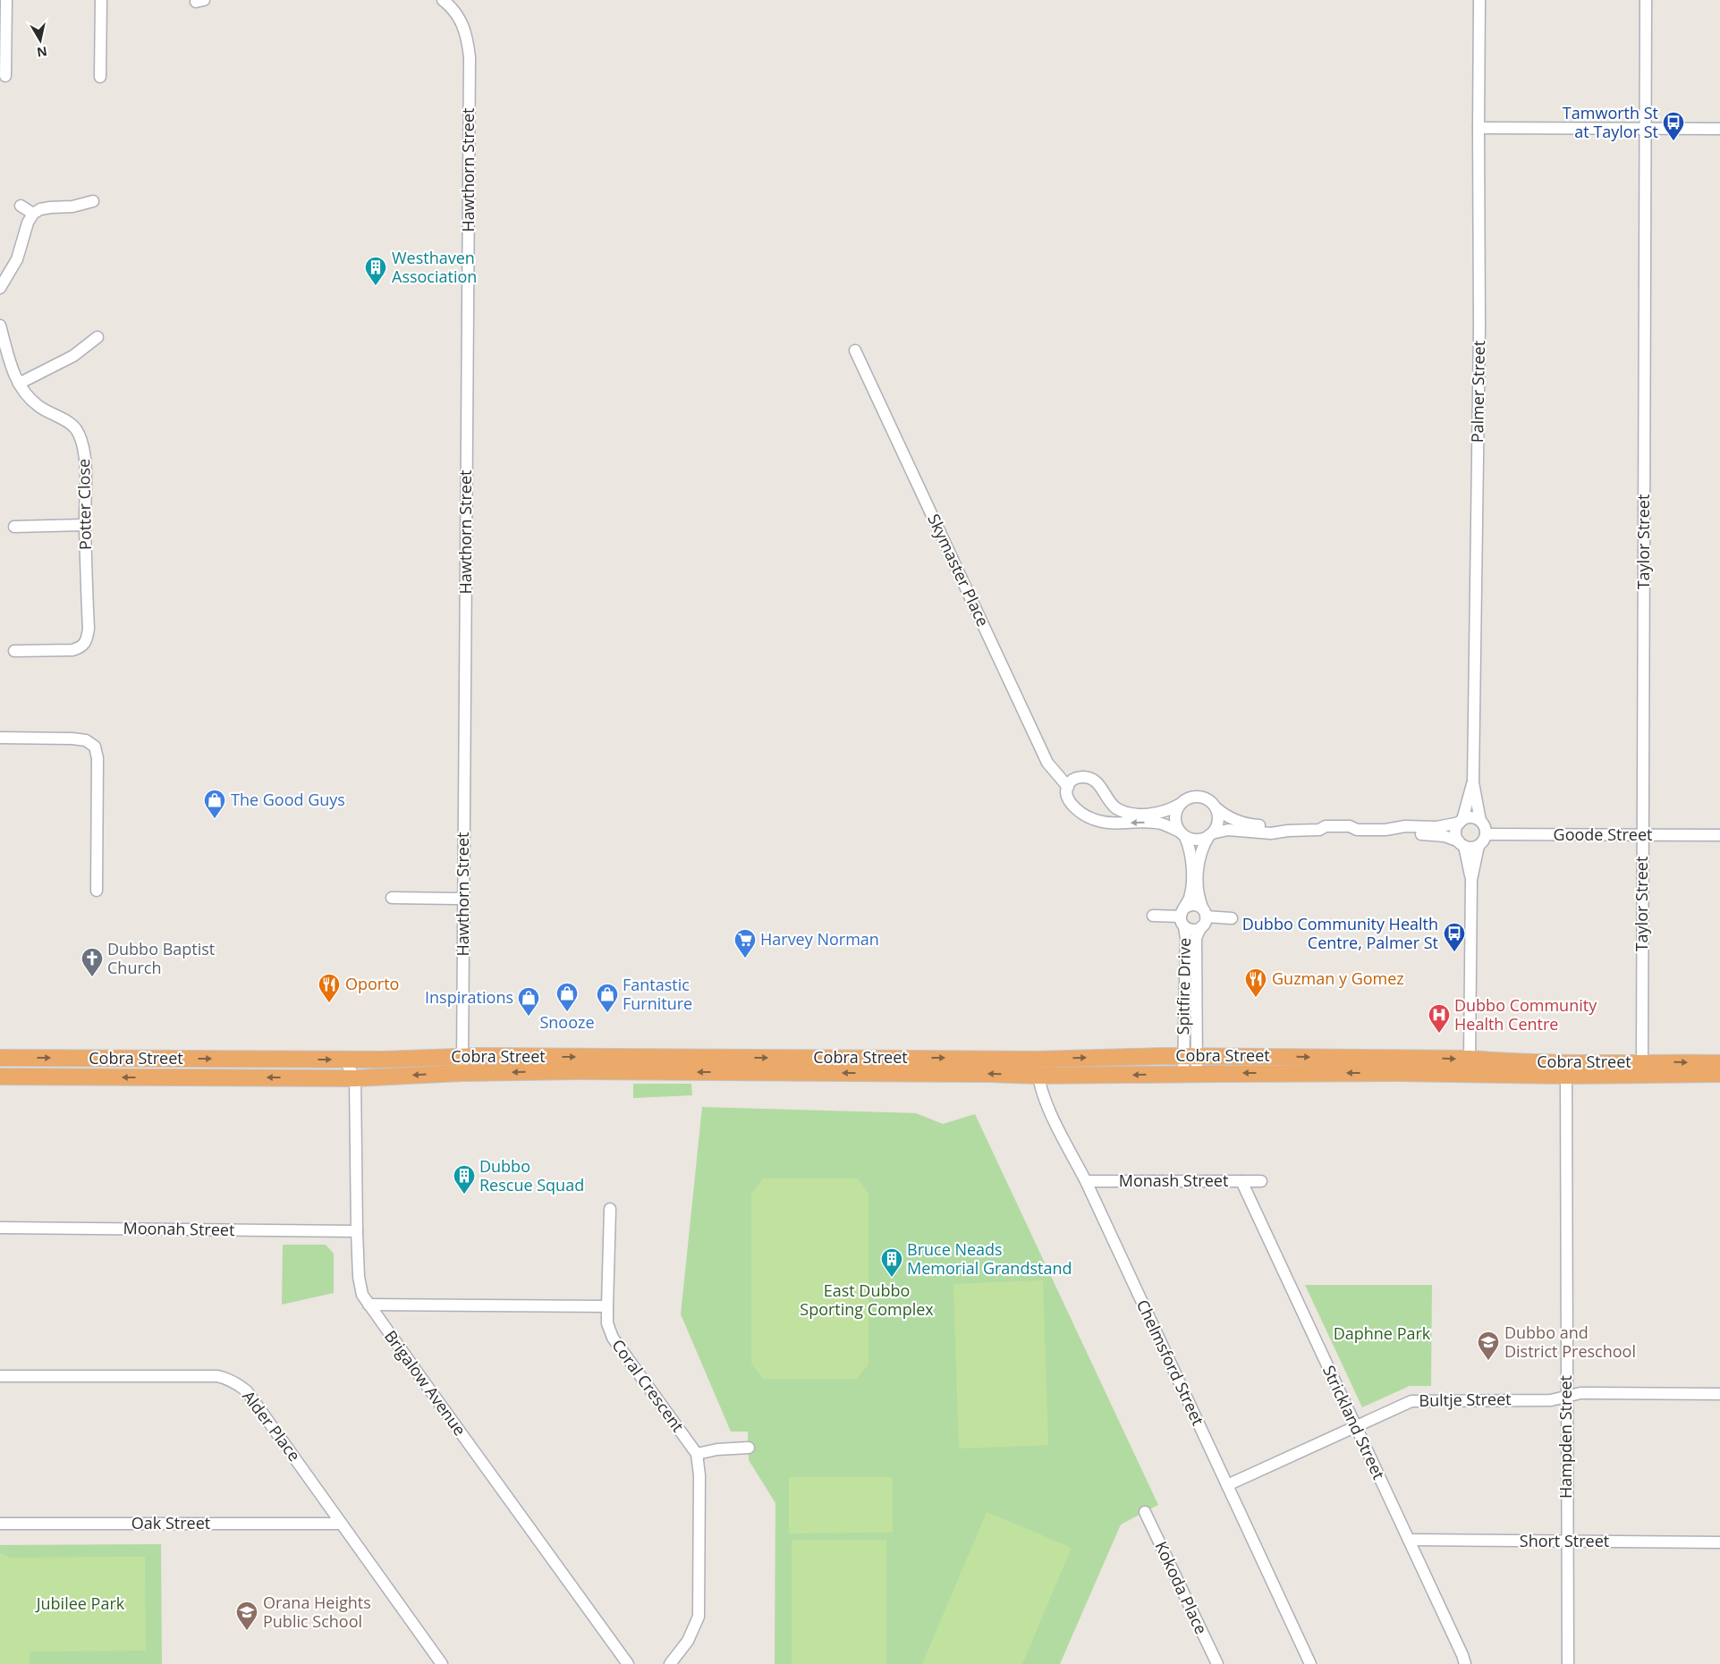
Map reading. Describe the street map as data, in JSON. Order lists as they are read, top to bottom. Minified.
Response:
{"streets":{"highway":["Cobra Street"],"street":["Hawthorn Street","Palmer Street","Potter Close","Taylor Street","Skymaster Place","Goode Street","Spitfire Drive","Monash Street","Moonah Street","Chelmsford Street","Brigalow Avenue","Coral Crescent","Bultje Street","Strickland Street","Alder Place","Hampden Street","Oak Street","Short Street","Kokoda Place"]},"crossings":[["Hawthorn Street","Cobra Street"],["Palmer Street","Goode Street"],["Taylor Street","Goode Street"],["Taylor Street","Cobra Street"],["Spitfire Drive","Cobra Street"],["Cobra Street","Chelmsford Street"],["Cobra Street","Brigalow Avenue"],["Cobra Street","Hampden Street"],["Monash Street","Chelmsford Street"],["Monash Street","Strickland Street"],["Moonah Street","Brigalow Avenue"],["Chelmsford Street","Bultje Street"],["Bultje Street","Strickland Street"],["Bultje Street","Hampden Street"],["Strickland Street","Short Street"],["Alder Place","Oak Street"],["Hampden Street","Short Street"]],"parks":["East Dubbo Sporting Complex","Daphne Park","Jubilee Park"],"places":{"bus stop":["Tamworth St at Taylor St","Dubbo Community Health Centre, Palmer St"],"building":["Westhaven Association","Dubbo Rescue Squad","Bruce Neads Memorial Grandstand"],"shop":["The Good Guys","Snooze","Fantastic Furniture","Inspirations"],"supermarket":["Harvey Norman"],"church":["Dubbo Baptist Church"],"restaurant":["Guzman y Gomez","Oporto"],"hospital":["Dubbo Community Health Centre"],"school or university":["Dubbo and District Preschool","Orana Heights Public School"]},"north":"bottom"}
